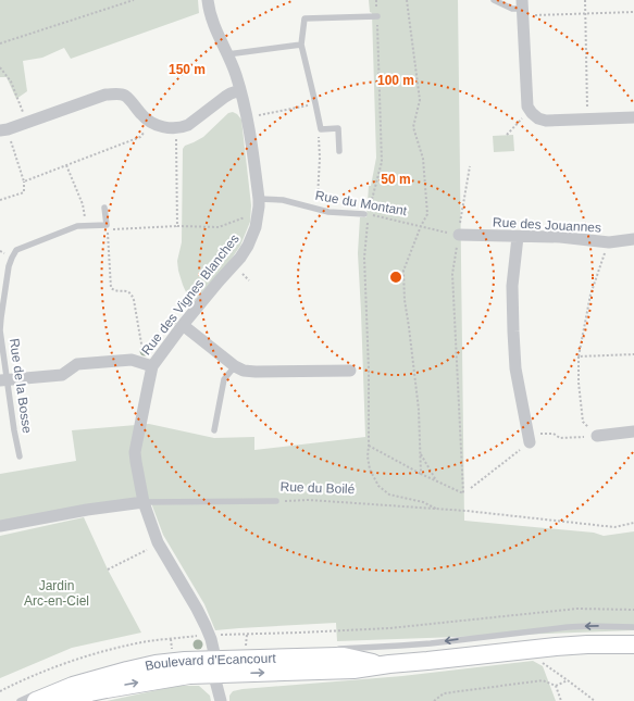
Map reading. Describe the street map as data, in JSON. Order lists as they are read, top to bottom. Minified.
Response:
{"streets":{"main road":["Boulevard d'Ecancourt"],"street":["Rue des Jouannes","Rue des Vignes Blanches","Rue du Boilé"],"lane":["Rue du Montant","Rue de la Bosse"]},"crossings":[["Rue du Montant","Rue des Jouannes"],["Rue du Montant","Rue des Vignes Blanches"],["Rue des Vignes Blanches","Rue du Boilé"],["Rue des Vignes Blanches","Boulevard d'Ecancourt"]],"parks":["Jardin Arc-en-Ciel"],"rings":["150 m","100 m","50 m"]}
